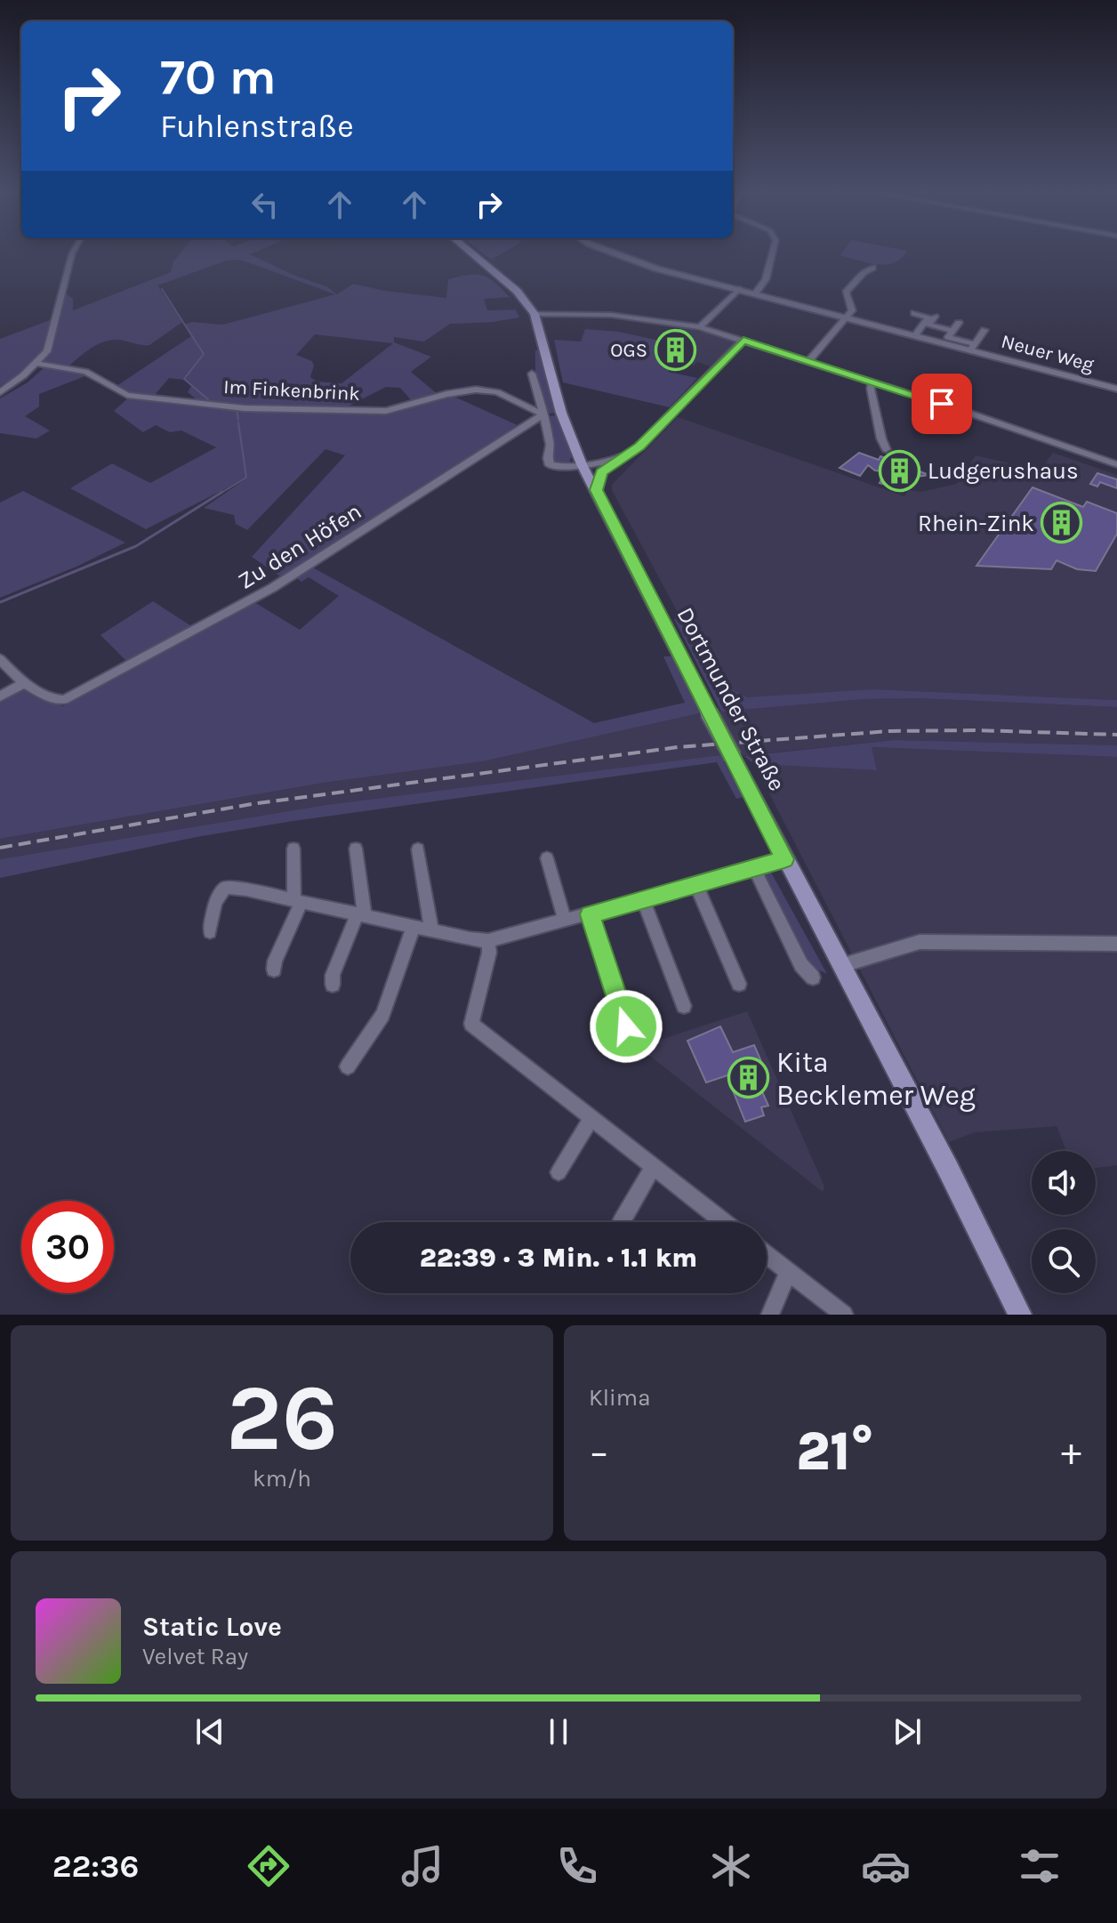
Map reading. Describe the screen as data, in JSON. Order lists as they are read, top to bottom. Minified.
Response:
{"streets":{"main road":["Dortmunder Straße"],"street":["Neuer Weg","Im Finkenbrink","Zu den Höfen"]},"crossings":[["Im Finkenbrink","Zu den Höfen"]],"places":{"building":["OGS","Ludgerushaus","Rhein-Zink","Kita Becklemer Weg"]},"page":{"turn":["70 m","Fuhlenstraße"],"limit":"30","trip":"22:39 · 3 Min. · 1.1 km","tile":[["26","km/h"],"Klima"],"heat":["−","21°","+"],"song":["Static Love","Velvet Ray"],"tabs":"22:36"}}
